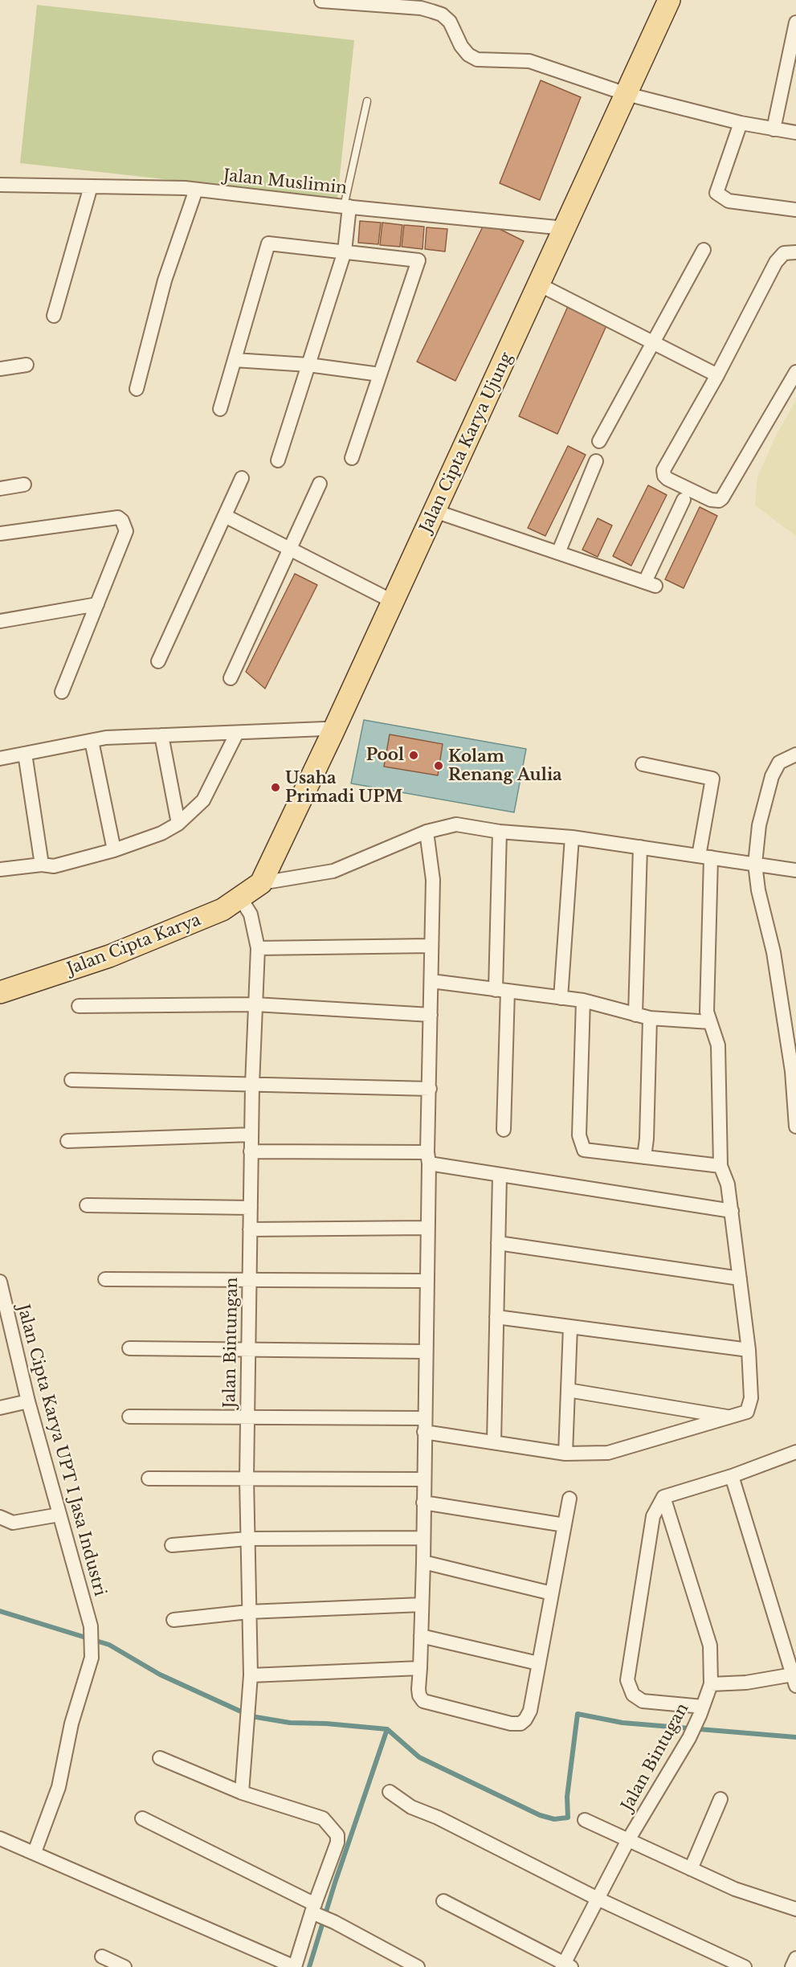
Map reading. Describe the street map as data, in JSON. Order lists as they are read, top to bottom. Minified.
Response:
{"streets":{"main road":["Jalan Cipta Karya Ujung","Jalan Cipta Karya"],"street":["Jalan Muslimin","Jalan Bintungan","Jalan Cipta Karya UPT I Jasa Industri","Jalan Bintugan"]},"crossings":[["Jalan Muslimin","Jalan Cipta Karya Ujung"],["Jalan Cipta Karya Ujung","Jalan Cipta Karya"],["Jalan Cipta Karya","Jalan Bintungan"]],"places":["Pool","Kolam Renang Aulia","Usaha Primadi UPM"]}
